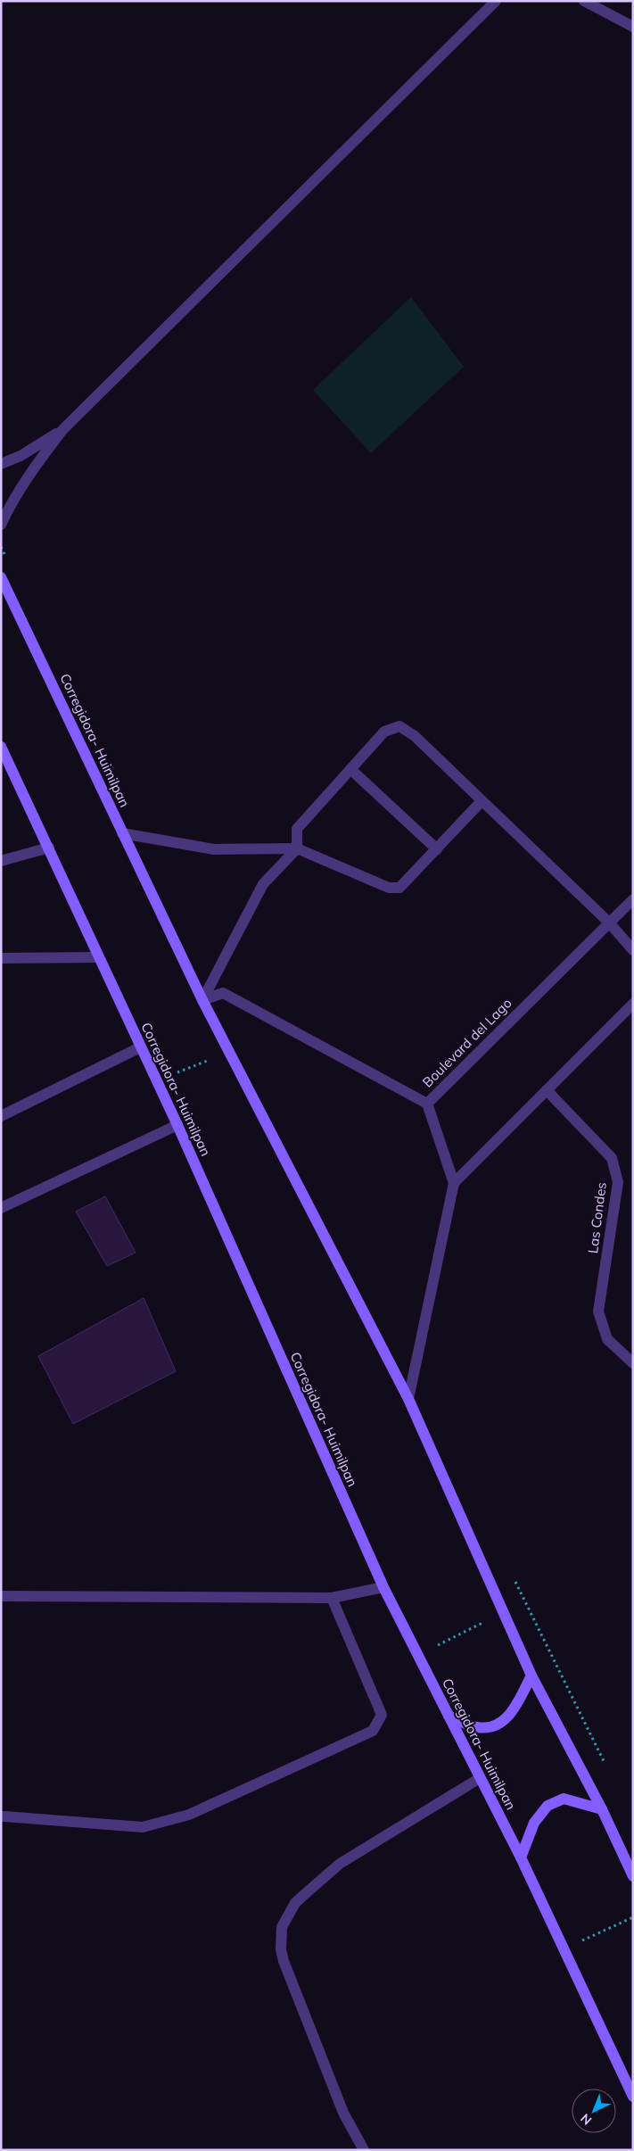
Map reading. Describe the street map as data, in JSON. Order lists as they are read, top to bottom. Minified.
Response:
{"streets":{"main road":["Corregidora- Huimilpan"],"street":["Boulevard del Lago","Las Condes"]},"crossings":[["Corregidora- Huimilpan","Boulevard del Lago"]],"north":"bottom left"}
